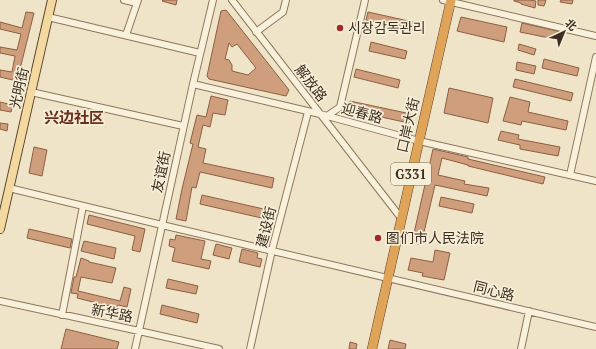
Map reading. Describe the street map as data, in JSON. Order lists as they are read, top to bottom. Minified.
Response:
{"streets":{"highway":["口岸大街","G331"],"main road":["光明街"],"street":["解放路","迎春路","友谊街","建设街","同心路","新华路"]},"crossings":[["解放路","迎春路"],["解放路","口岸大街"],["迎春路","口岸大街"],["迎春路","友谊街"],["迎春路","建设街"],["口岸大街","同心路"],["友谊街","同心路"],["友谊街","新华路"],["建设街","同心路"]],"districts":["兴边社区"],"places":["시장감독관리","图们市人民法院"],"north":"top right"}
